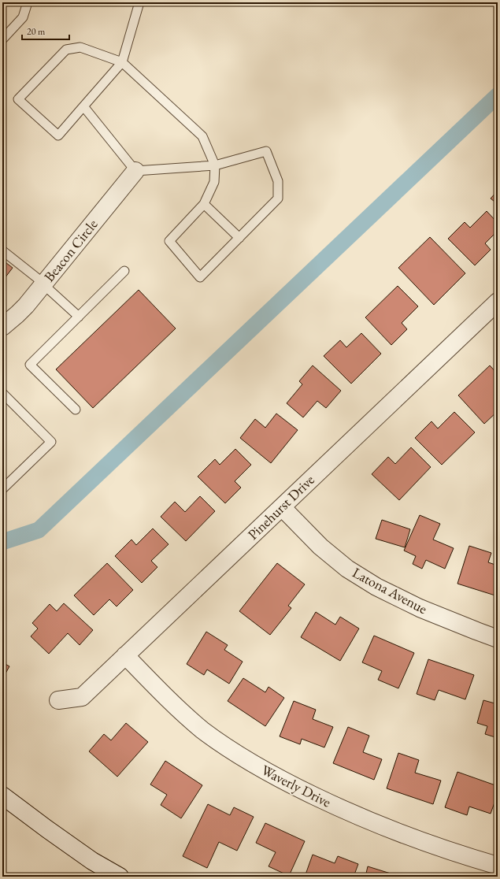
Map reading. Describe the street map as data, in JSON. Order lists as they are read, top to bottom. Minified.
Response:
{"streets":{"street":["Beacon Circle","Pinehurst Drive","Latona Avenue","Waverly Drive"]},"crossings":[["Pinehurst Drive","Latona Avenue"],["Pinehurst Drive","Waverly Drive"]],"scale_bar":"20 m"}
